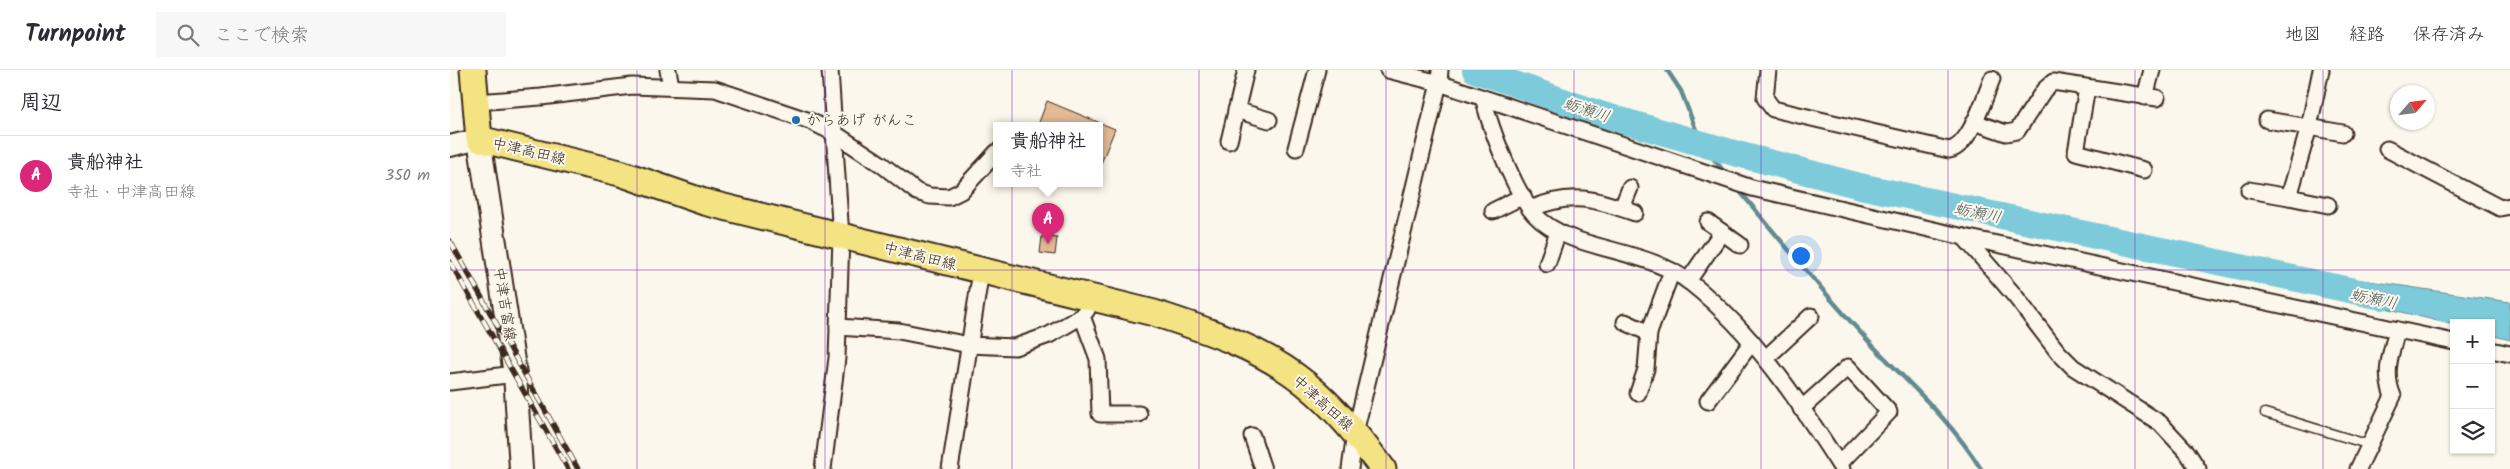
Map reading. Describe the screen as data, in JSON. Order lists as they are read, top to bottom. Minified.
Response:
{"streets":{"main road":["中津高田線","中津吉富線"]},"crossings":[["中津高田線","中津吉富線"]],"water":["蛎瀬川"],"places":["からあげ がんこ"],"north":"top right","page":{"header":"Turnpoint","search":"ここで検索","nav":["地図","経路","保存済み"],"heading":"周辺","popup":["貴船神社","寺社"],"list":[{"mark":"A","name":"貴船神社","note":"寺社 · 中津高田線","value":"350 m"}],"pins":"A","map_buttons":["+","−"]}}
